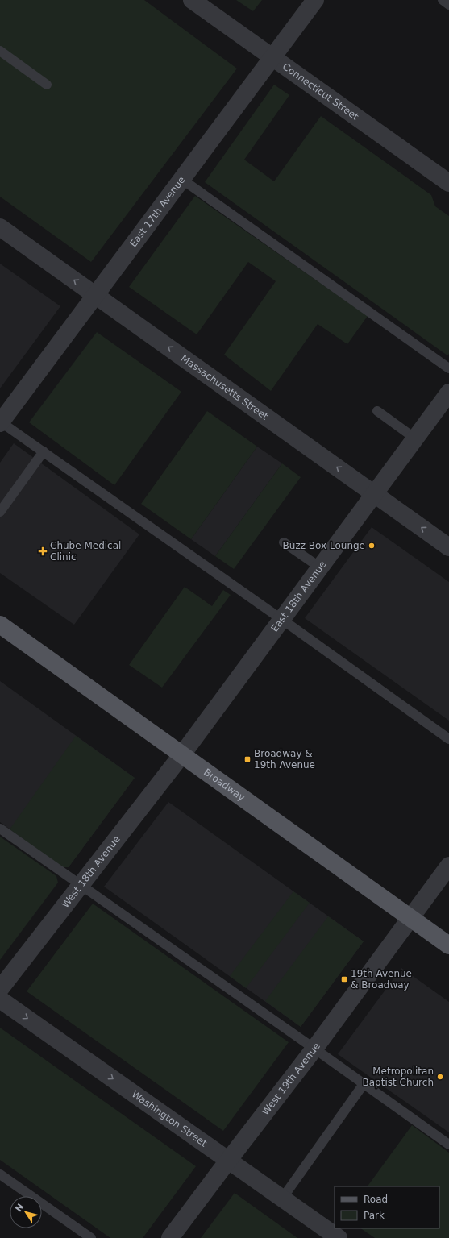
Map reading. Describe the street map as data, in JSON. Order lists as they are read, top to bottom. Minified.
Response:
{"streets":{"main road":["Broadway"],"street":["Connecticut Street","East 17th Avenue","Massachusetts Street","East 18th Avenue","West 18th Avenue","West 19th Avenue","Washington Street"]},"crossings":[["Connecticut Street","East 17th Avenue"],["East 17th Avenue","Massachusetts Street"],["Massachusetts Street","East 18th Avenue"],["East 18th Avenue","Broadway"],["East 18th Avenue","West 18th Avenue"],["Broadway","West 18th Avenue"],["Broadway","West 19th Avenue"],["West 19th Avenue","Washington Street"]],"one_way":["Massachusetts Street","Washington Street"],"places":{"other":["Buzz Box Lounge","Metropolitan Baptist Church"],"health":["Chube Medical Clinic"],"transit":["Broadway & 19th Avenue","19th Avenue & Broadway"]},"legend":["Road","Park"],"north":"top left"}
